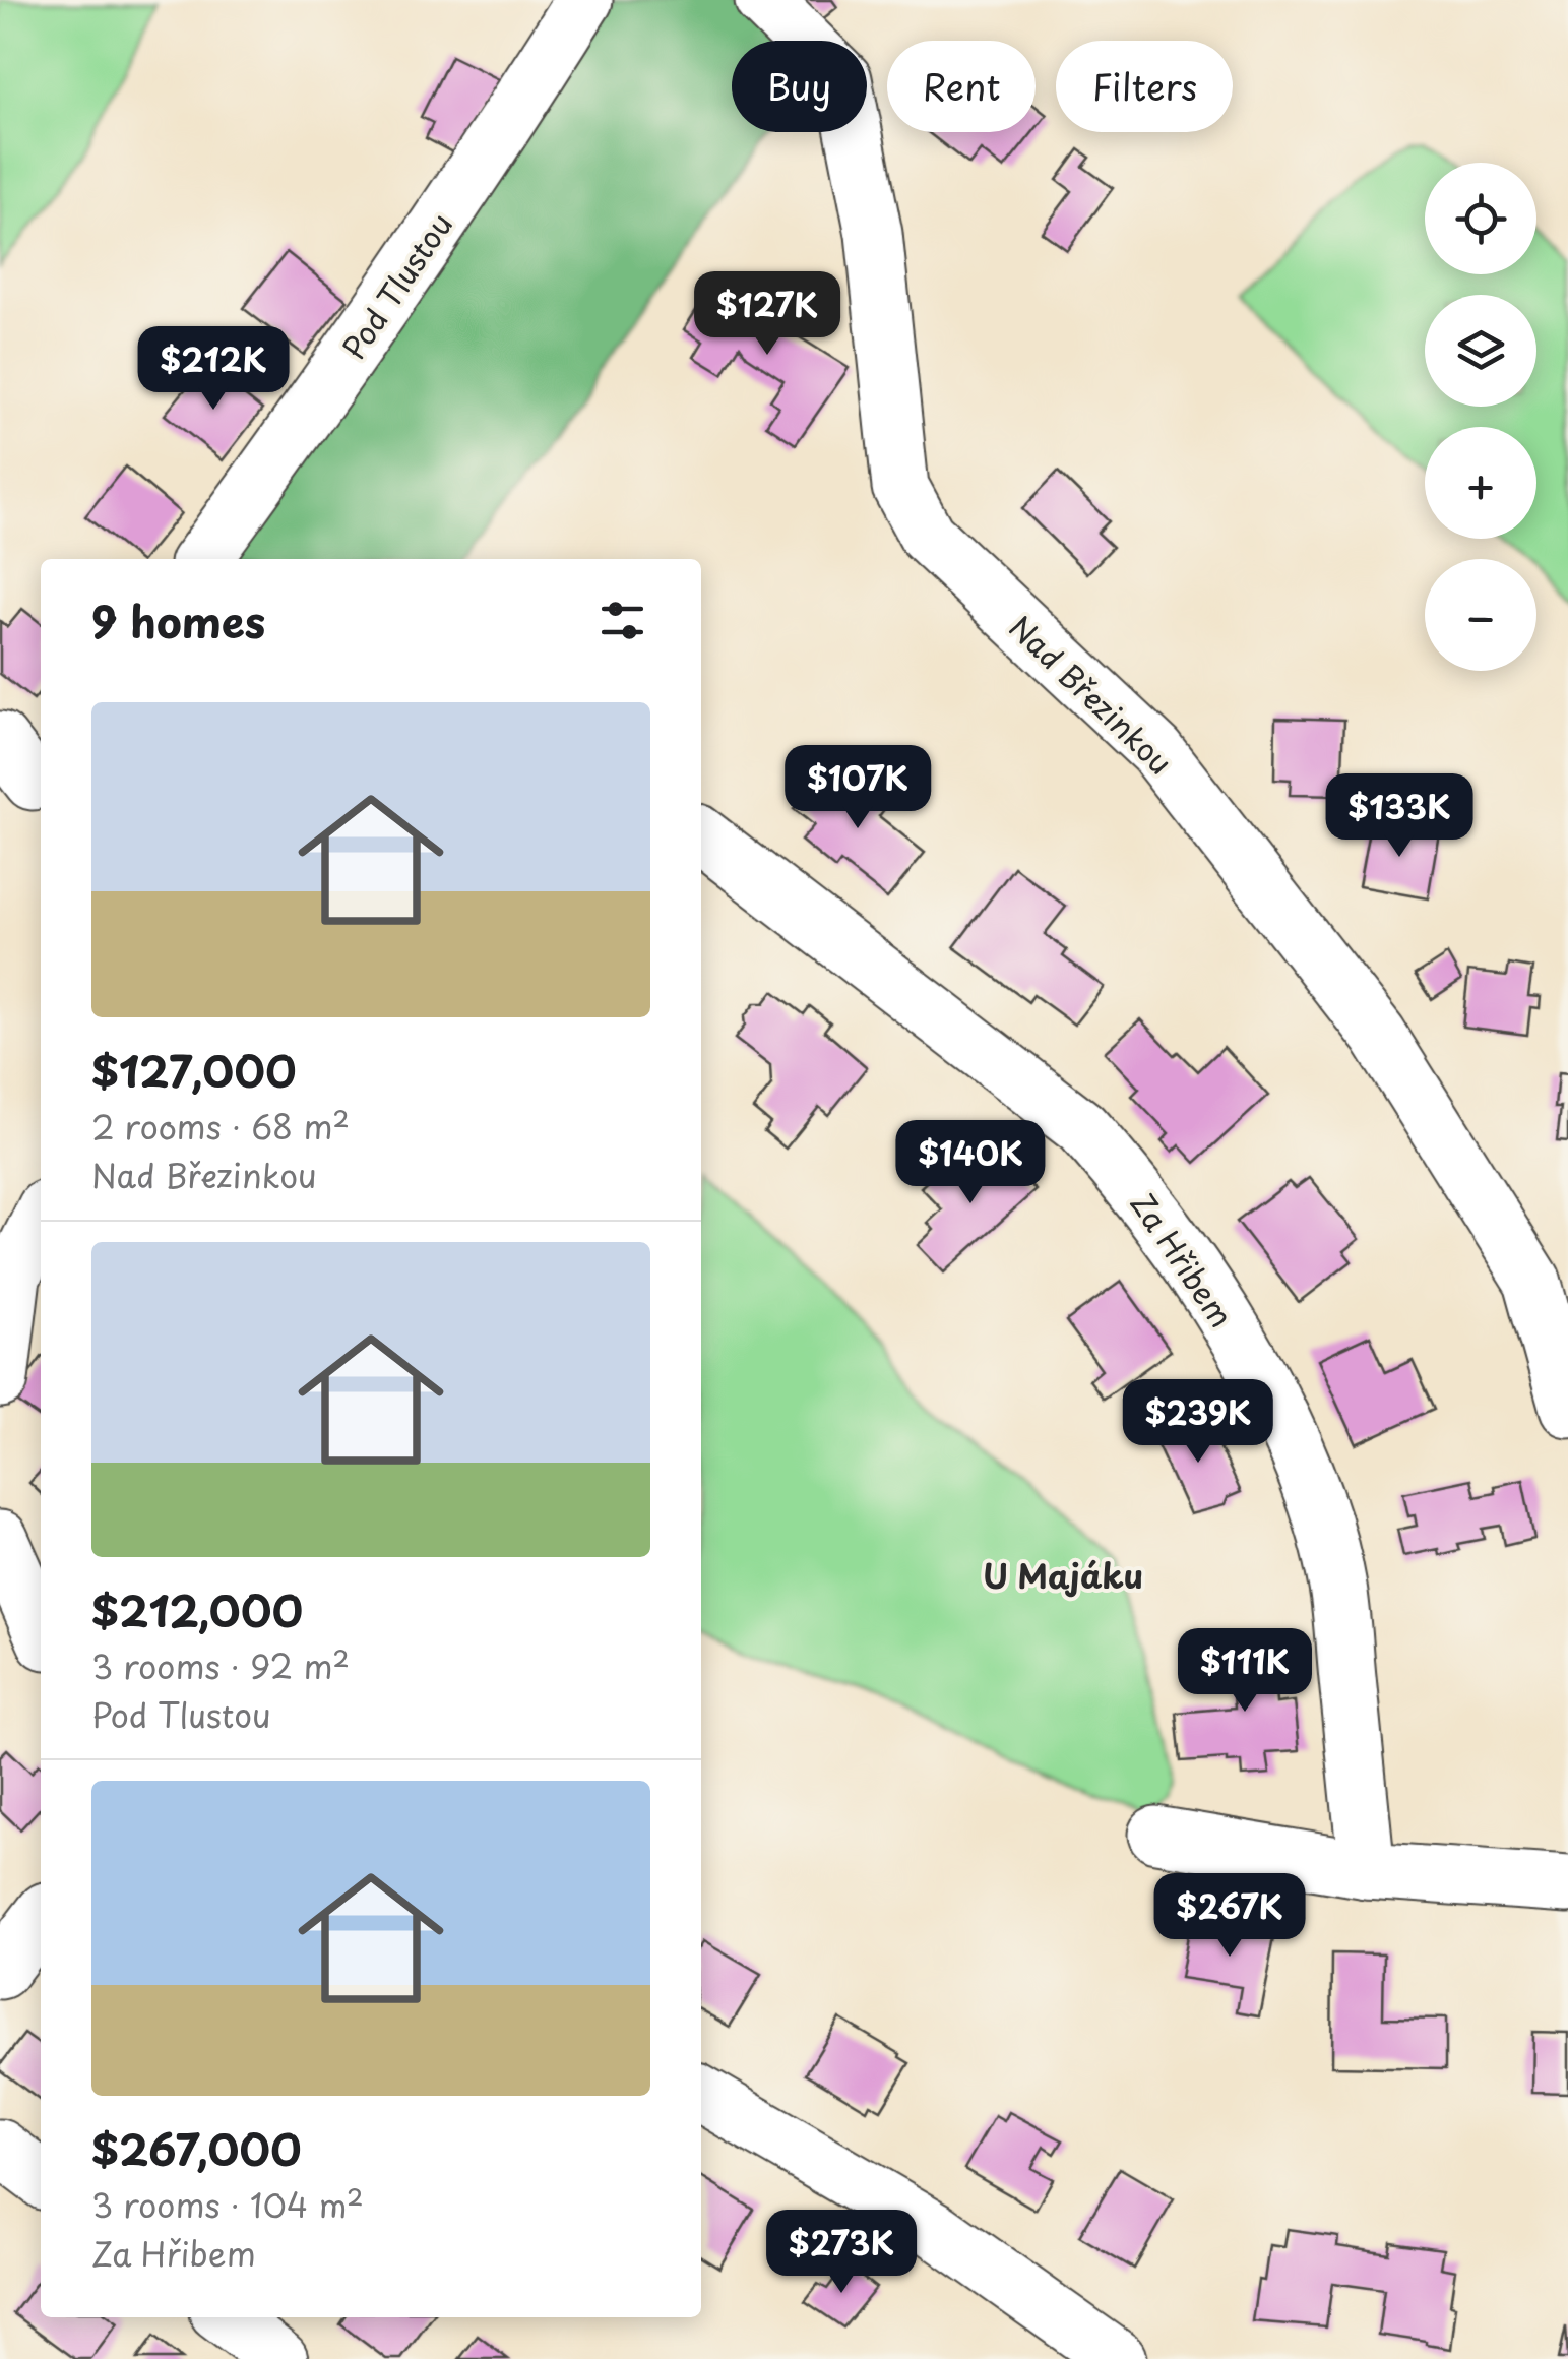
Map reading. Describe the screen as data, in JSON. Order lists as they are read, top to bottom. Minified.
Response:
{"streets":{"street":["Pod Tlustou","Nad Březinkou","Za Hřibem"]},"districts":["U Majáku"],"page":{"chip":["Buy","Rent","Filters"],"map_buttons":["+","−"],"price":["$127K","$212K","$107K","$133K","$140K","$239K","$111K","$267K","$273K"],"heading":"9 homes","list":[{"name":"$127,000","note":"2 rooms · 68 m² · Nad Březinkou"},{"name":"$212,000","note":"3 rooms · 92 m² · Pod Tlustou"},{"name":"$267,000","note":"3 rooms · 104 m² · Za Hřibem"}]}}
